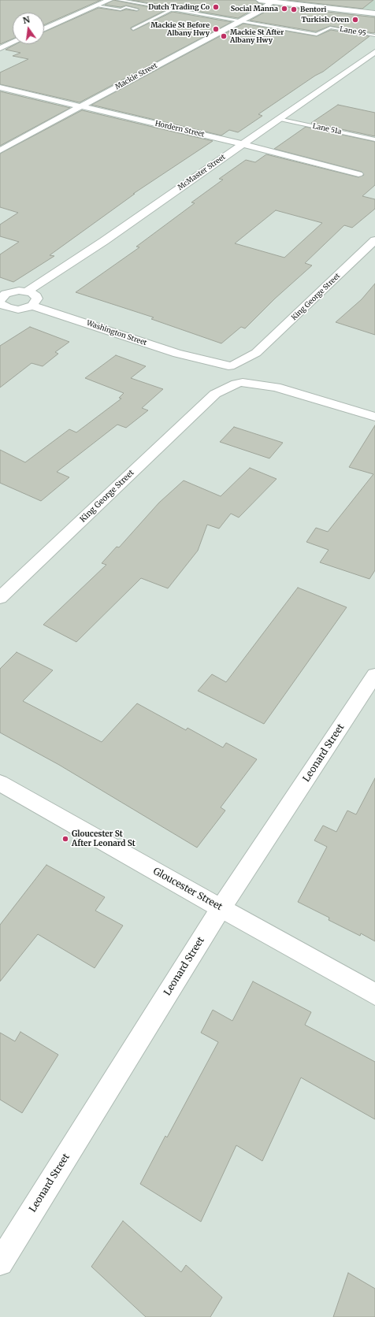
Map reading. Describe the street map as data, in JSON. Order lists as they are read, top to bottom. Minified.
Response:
{"streets":{"street":["Mackie Street","Hordern Street","McMaster Street","King George Street","Washington Street","Leonard Street","Gloucester Street"],"lane":["Lane 95","Lane 51a"]},"crossings":[["Lane 95","Mackie Street"],["Mackie Street","Hordern Street"],["Hordern Street","McMaster Street"],["Lane 51a","McMaster Street"],["King George Street","Washington Street"],["Leonard Street","Gloucester Street"]],"places":["Dutch Trading Co","Social Manna","Bentori","Turkish Oven","Mackie St Before Albany Hwy","Mackie St After Albany Hwy","Gloucester St After Leonard St"],"north":"top"}
